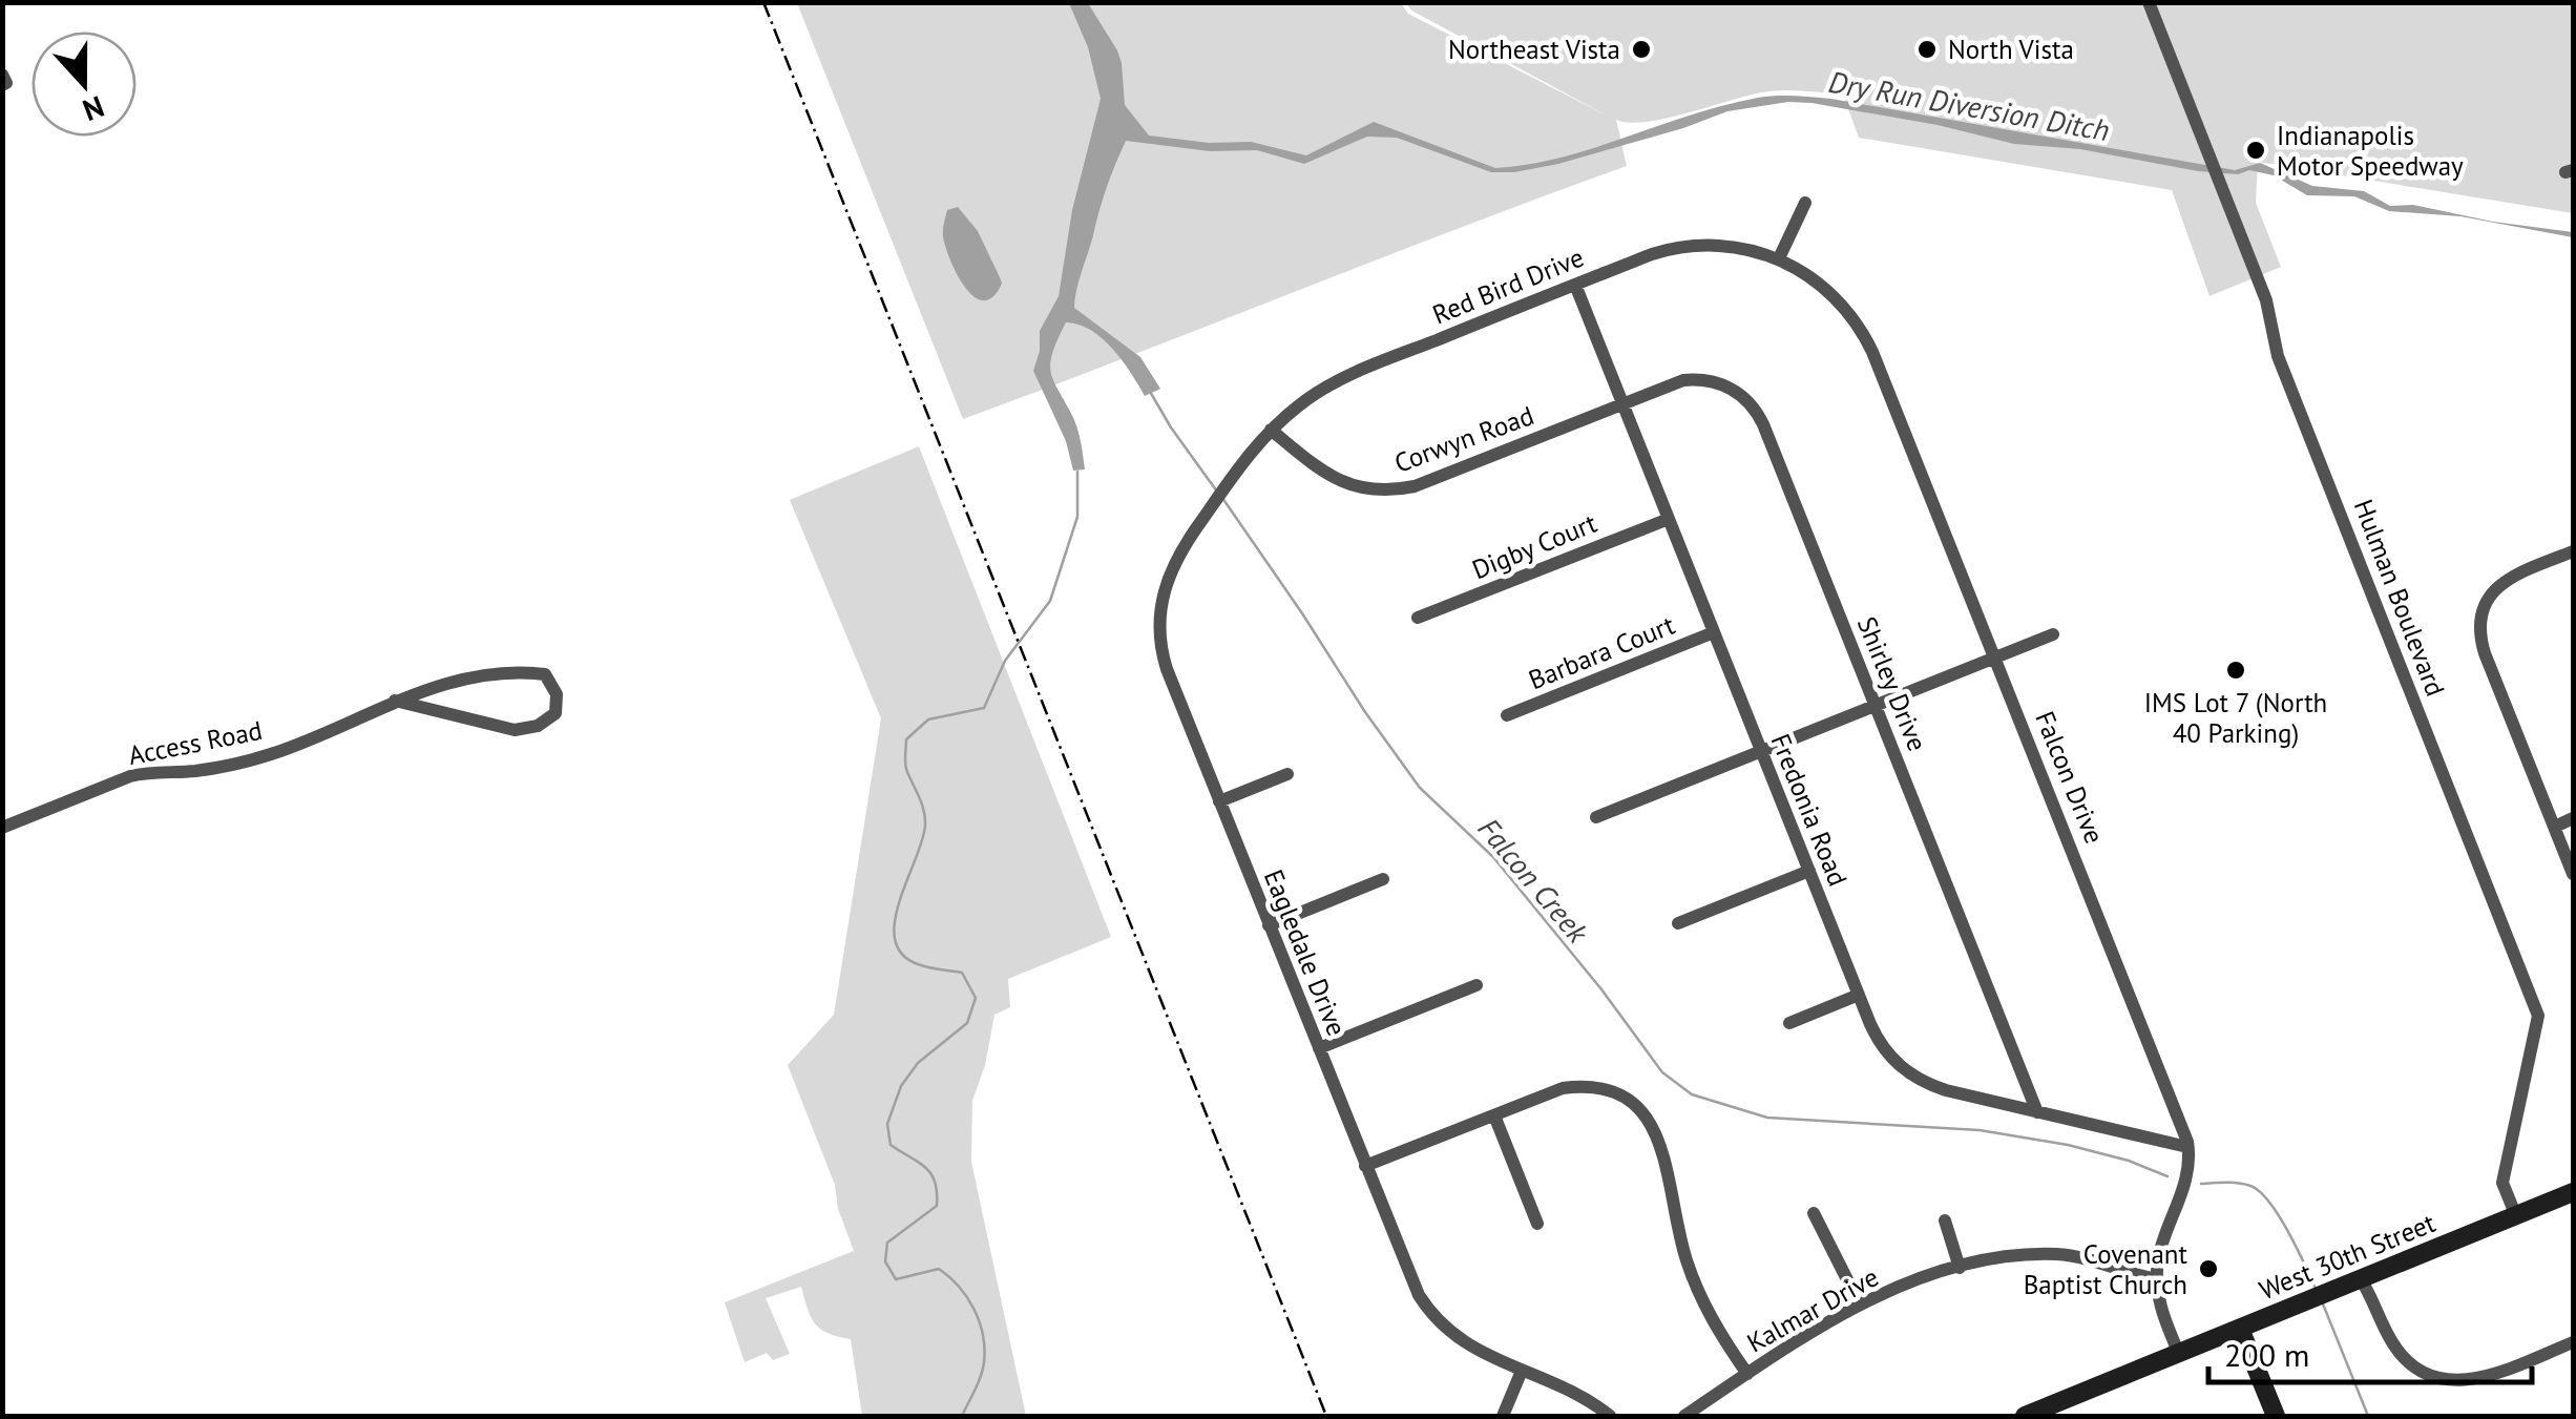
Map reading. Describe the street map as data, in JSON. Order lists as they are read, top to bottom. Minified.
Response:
{"streets":{"main road":["West 30th Street"],"street":["Red Bird Drive","Corwyn Road","Digby Court","Hulman Boulevard","Barbara Court","Shirley Drive","Access Road","Falcon Drive","Fredonia Road","Eagledale Drive","Kalmar Drive"]},"crossings":[["Red Bird Drive","Corwyn Road"],["Red Bird Drive","Falcon Drive"],["Red Bird Drive","Fredonia Road"],["Red Bird Drive","Eagledale Drive"],["Corwyn Road","Shirley Drive"],["Corwyn Road","Fredonia Road"],["Corwyn Road","Eagledale Drive"],["Digby Court","Fredonia Road"],["Hulman Boulevard","West 30th Street"],["Barbara Court","Fredonia Road"],["Shirley Drive","Fredonia Road"],["Falcon Drive","Fredonia Road"]],"water":["Dry Run Diversion Ditch","Falcon Creek"],"places":["Northeast Vista","North Vista","Indianapolis Motor Speedway","IMS Lot 7 (North 40 Parking)","Covenant Baptist Church"],"scale_bar":"200 m","north":"bottom"}
